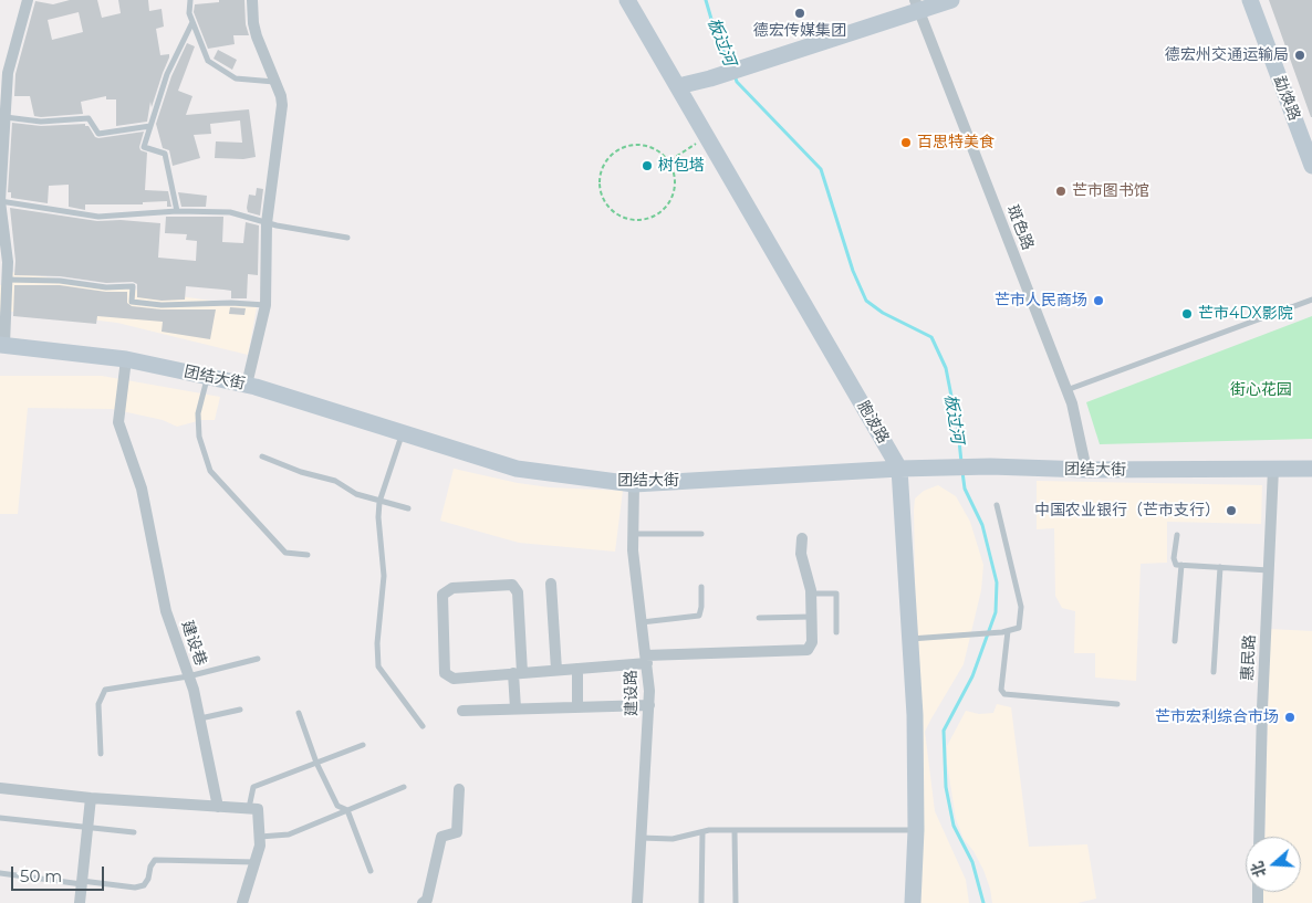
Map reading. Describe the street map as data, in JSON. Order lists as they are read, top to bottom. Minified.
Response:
{"streets":{"main road":["勐焕路","团结大街","胞波路"],"street":["斑色路","建设巷","惠民路","建设路"]},"crossings":[["斑色路","团结大街"],["团结大街","胞波路"],["团结大街","建设巷"],["团结大街","惠民路"],["团结大街","建设路"]],"water":["板过河"],"parks":["街心花园"],"places":["德宏传媒集团","德宏州交通运输局","百思特美食","树包塔","芒市图书馆","芒市人民商场","芒市4DX影院","中国农业银行（芒市支行）","芒市宏利综合市场"],"scale_bar":"50 m","north":"left"}
